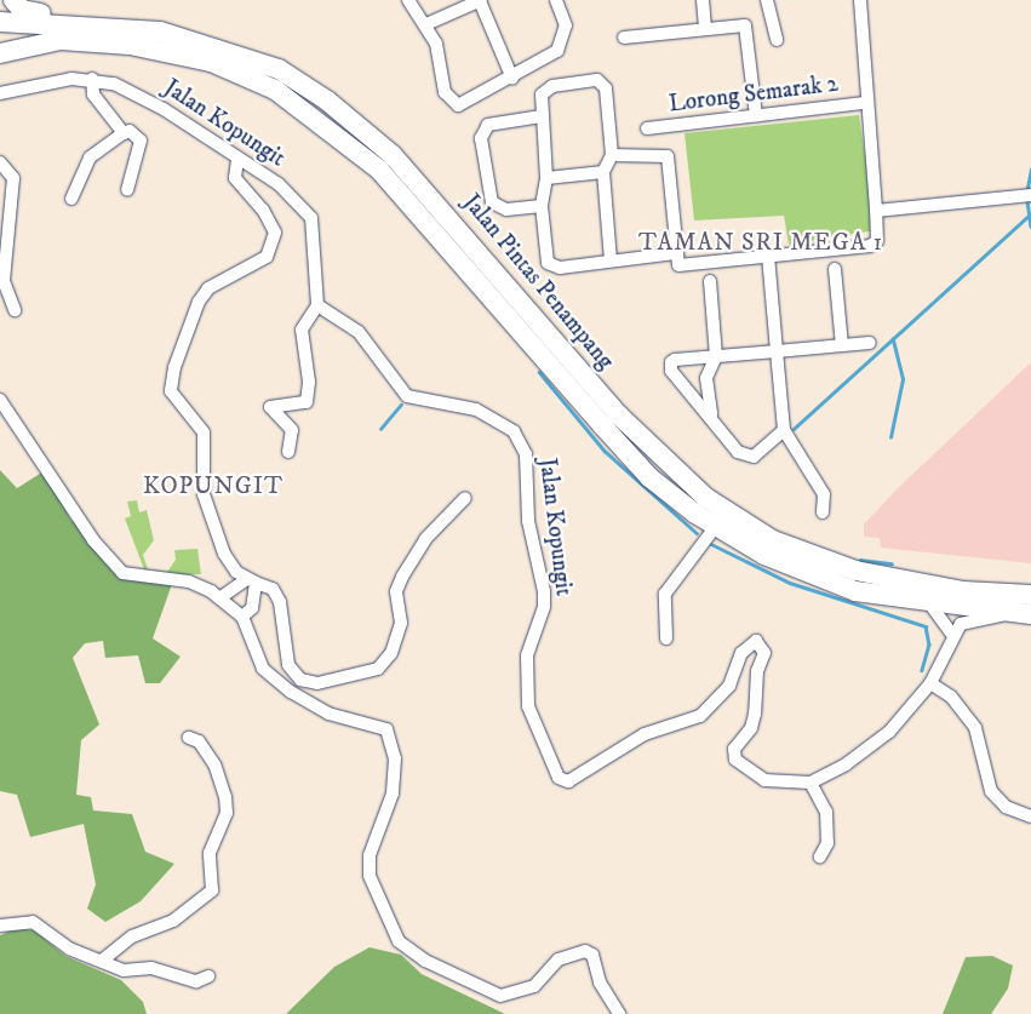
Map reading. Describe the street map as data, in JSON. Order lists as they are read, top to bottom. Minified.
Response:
{"streets":{"main road":["Jalan Pintas Penampang"],"street":["Lorong Semarak 2","Jalan Kopungit"]},"districts":["TAMAN SRI MEGA 1","KOPUNGIT"]}
